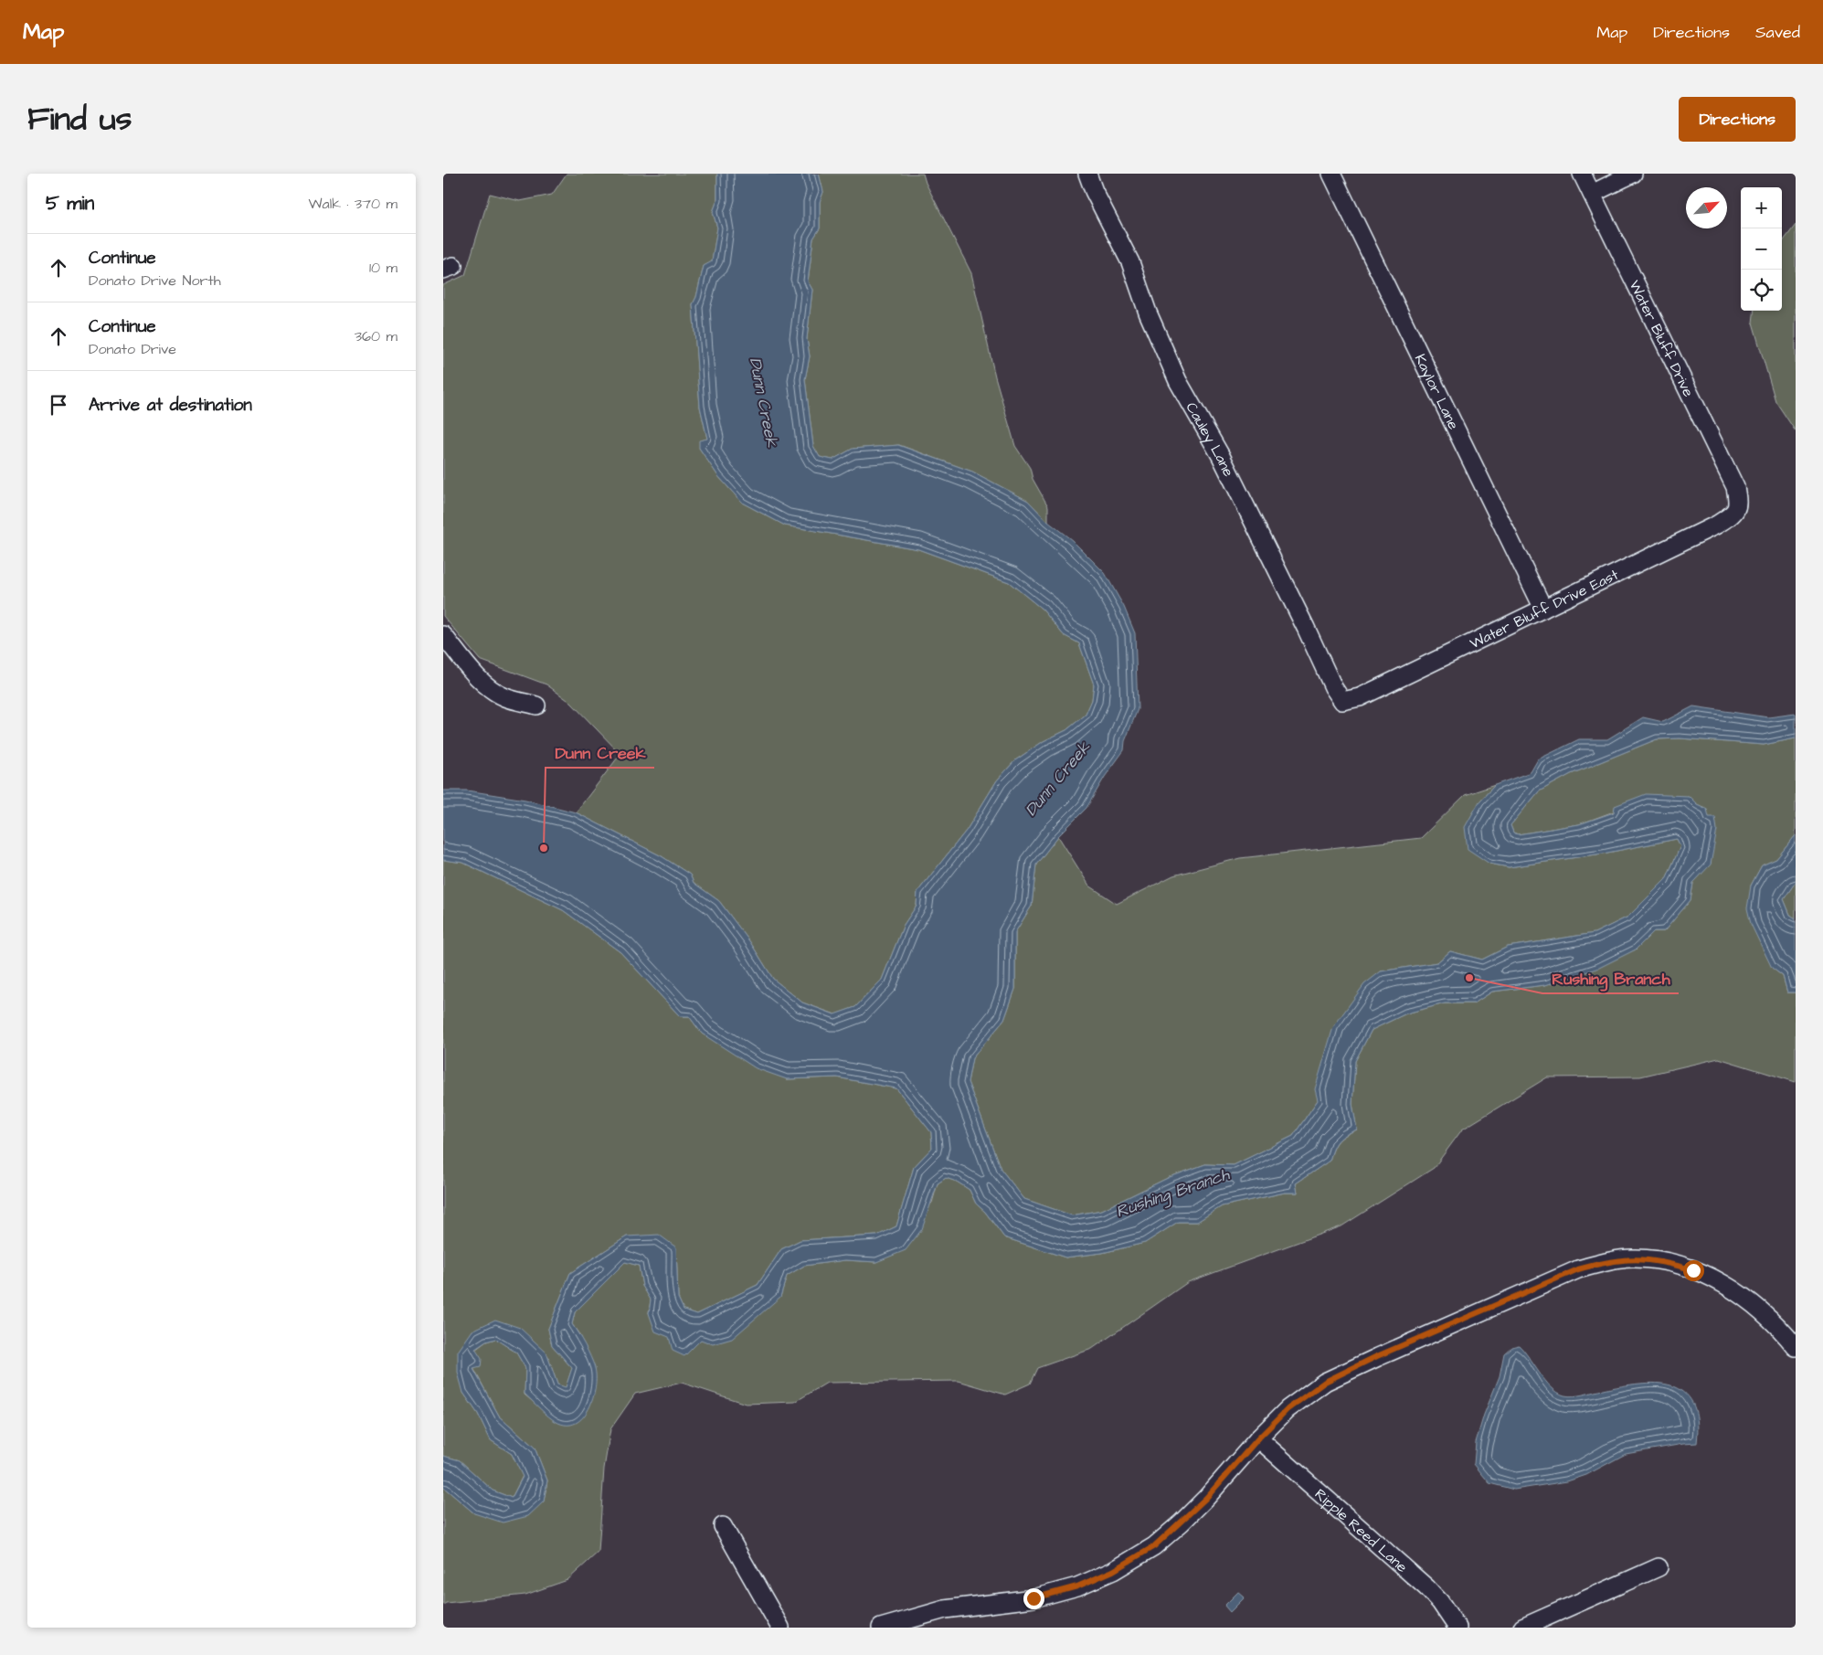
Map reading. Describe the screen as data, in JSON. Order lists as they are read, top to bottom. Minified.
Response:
{"streets":{"street":["Water Bluff Drive","Kaylor Lane","Cauley Lane","Water Bluff Drive East","Ripple Reed Lane"]},"crossings":[["Water Bluff Drive","Water Bluff Drive East"],["Kaylor Lane","Water Bluff Drive East"],["Cauley Lane","Water Bluff Drive East"]],"water":["Dunn Creek","Rushing Branch"],"places":["Dunn Creek","Rushing Branch"],"north":"top right","page":{"header":"Map","nav":["Map","Directions","Saved"],"title":"Find us","buttons":"Directions","heading":["5 min","Walk · 370 m"],"map_buttons":["+","−"],"list":[["Continue","Donato Drive North","10 m"],["Continue","Donato Drive","360 m"],"Arrive at destination"]}}
